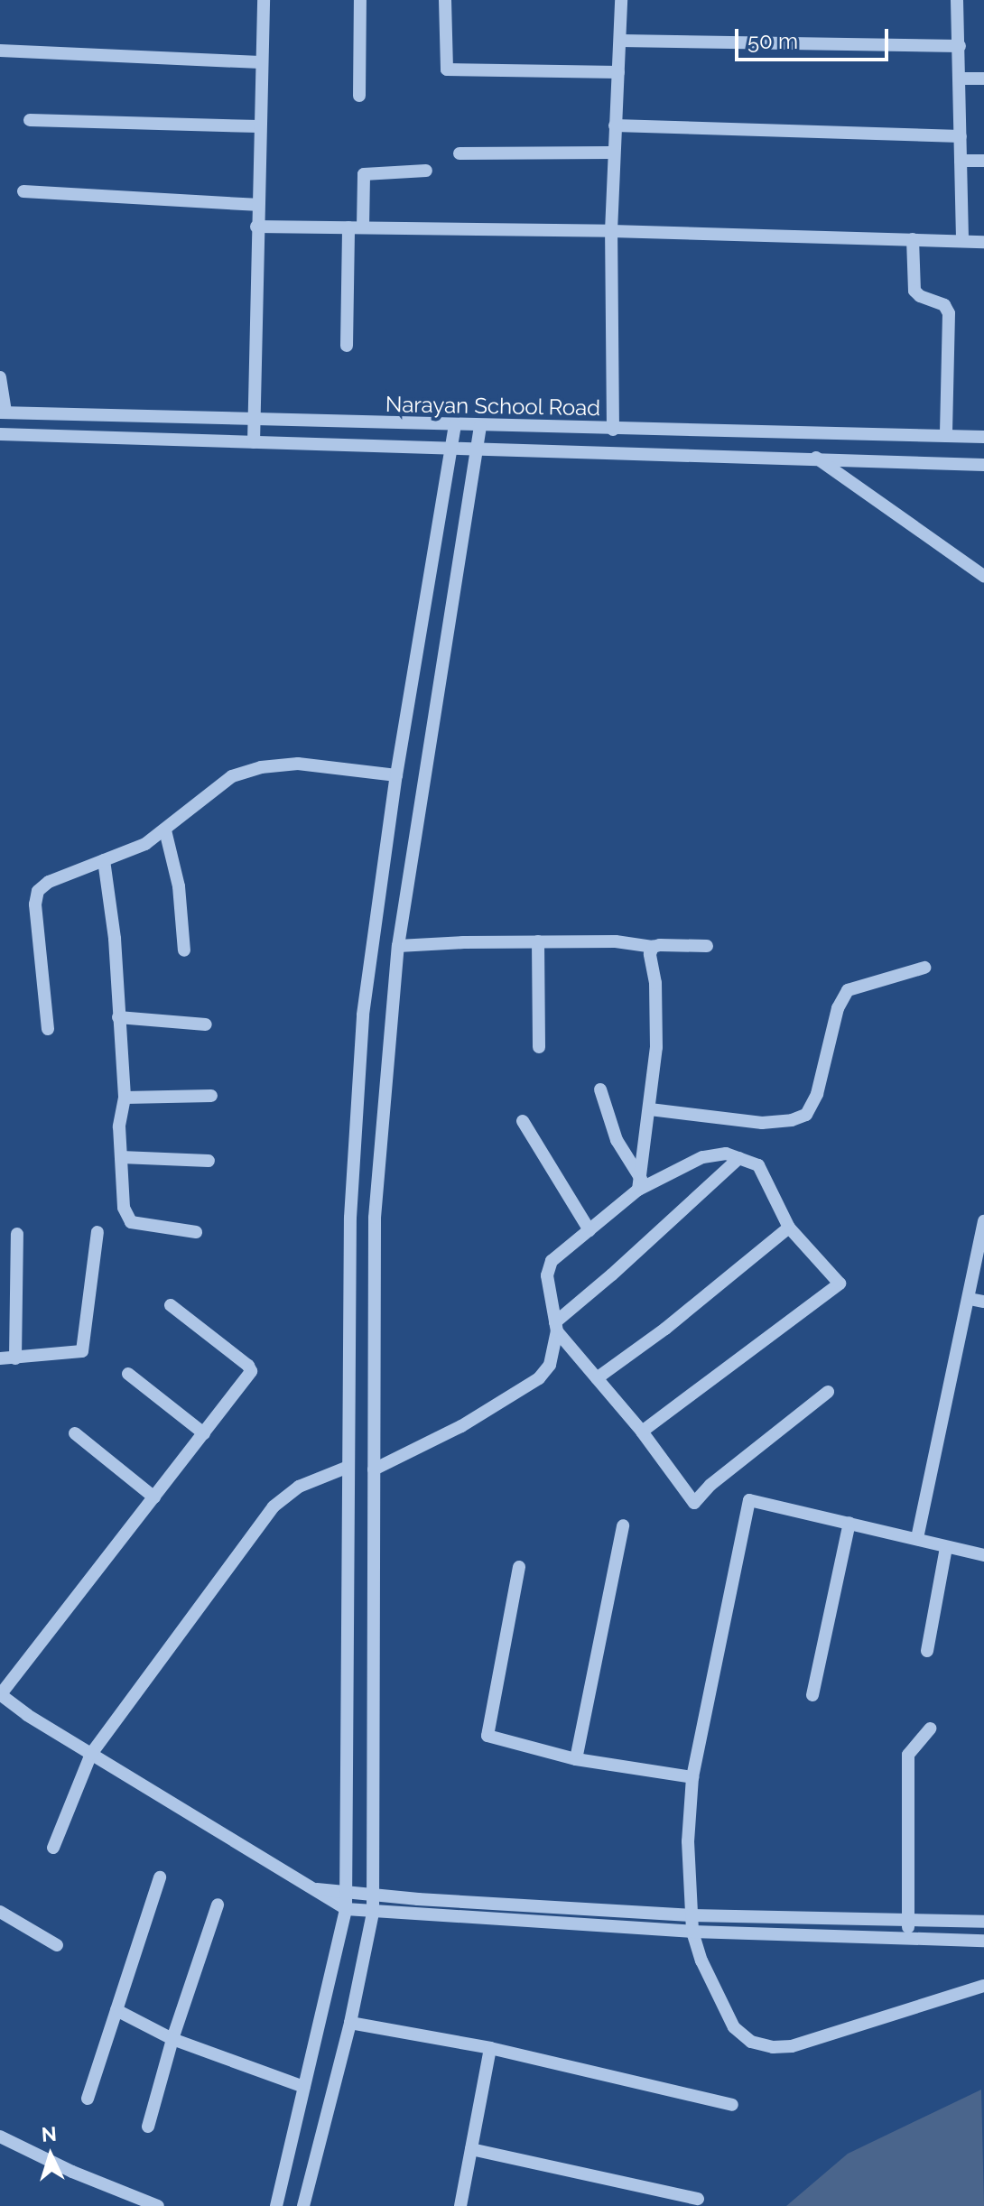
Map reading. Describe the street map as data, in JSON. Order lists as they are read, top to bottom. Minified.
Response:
{"streets":{"street":["Narayan School Road"]},"scale_bar":"50 m","north":"top"}
